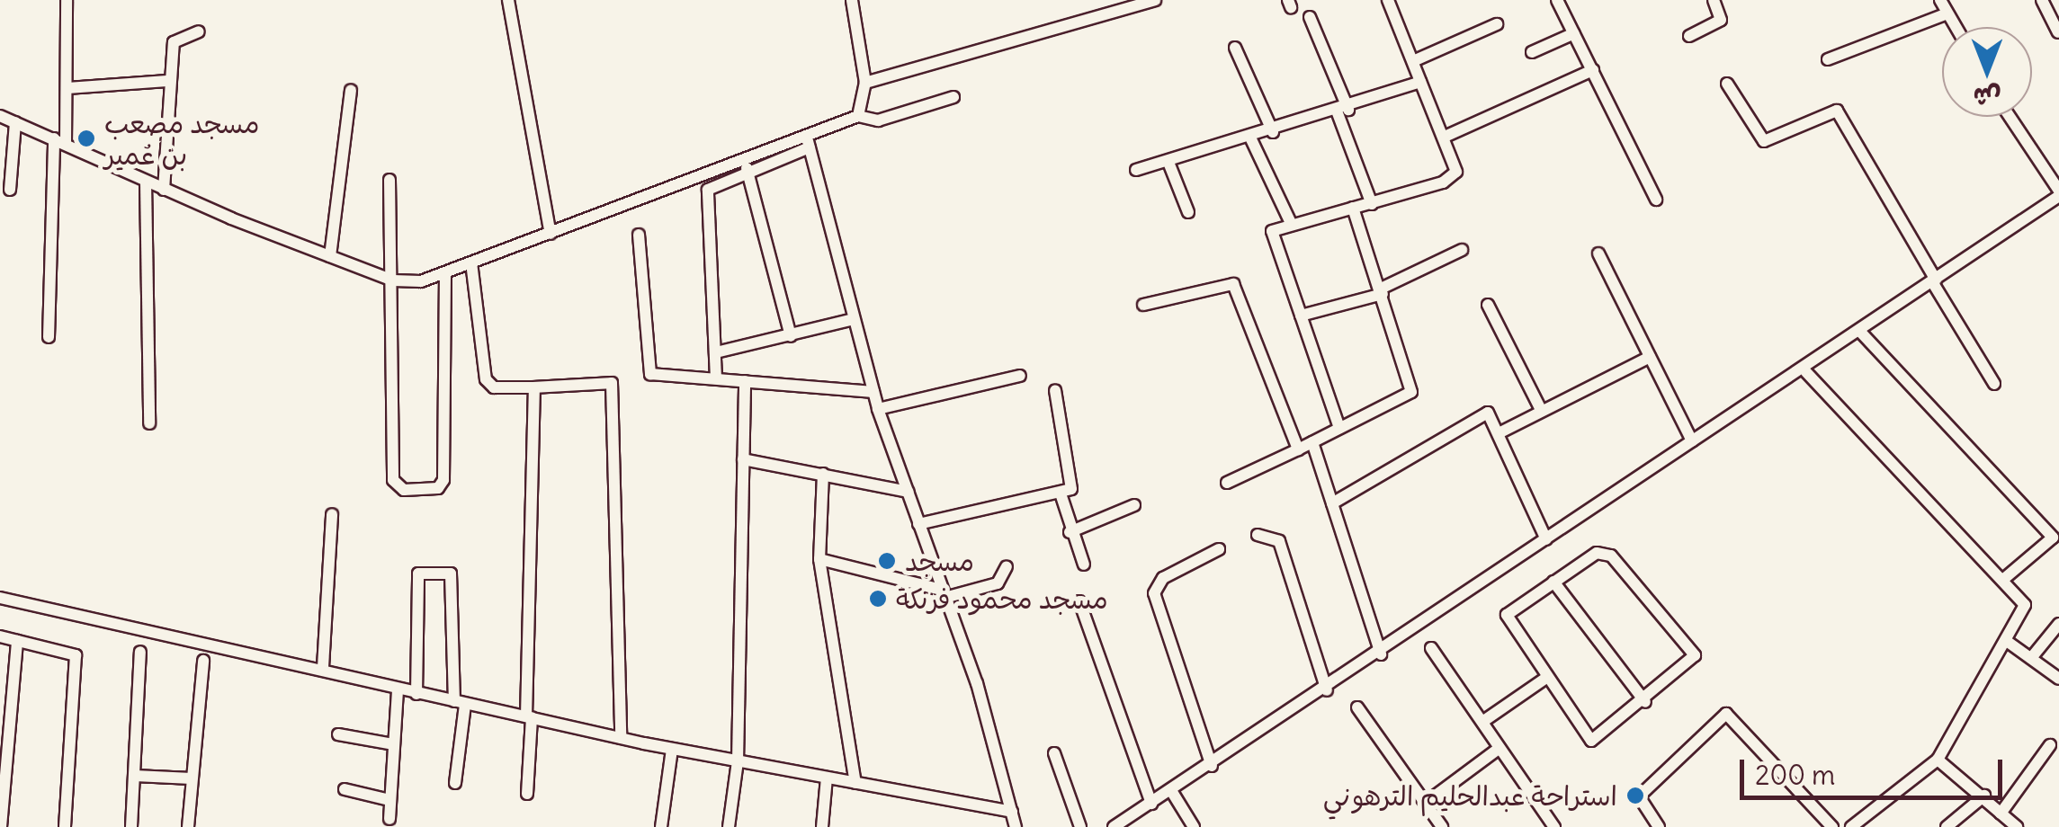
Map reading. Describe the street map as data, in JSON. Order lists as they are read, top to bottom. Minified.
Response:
{"places":["مسجد مصعب بن عُمير","مسجد","مسجد محمود فرنكة","استراحة عبدالحليم الترهوني"],"scale_bar":"200 m","north":"bottom"}
